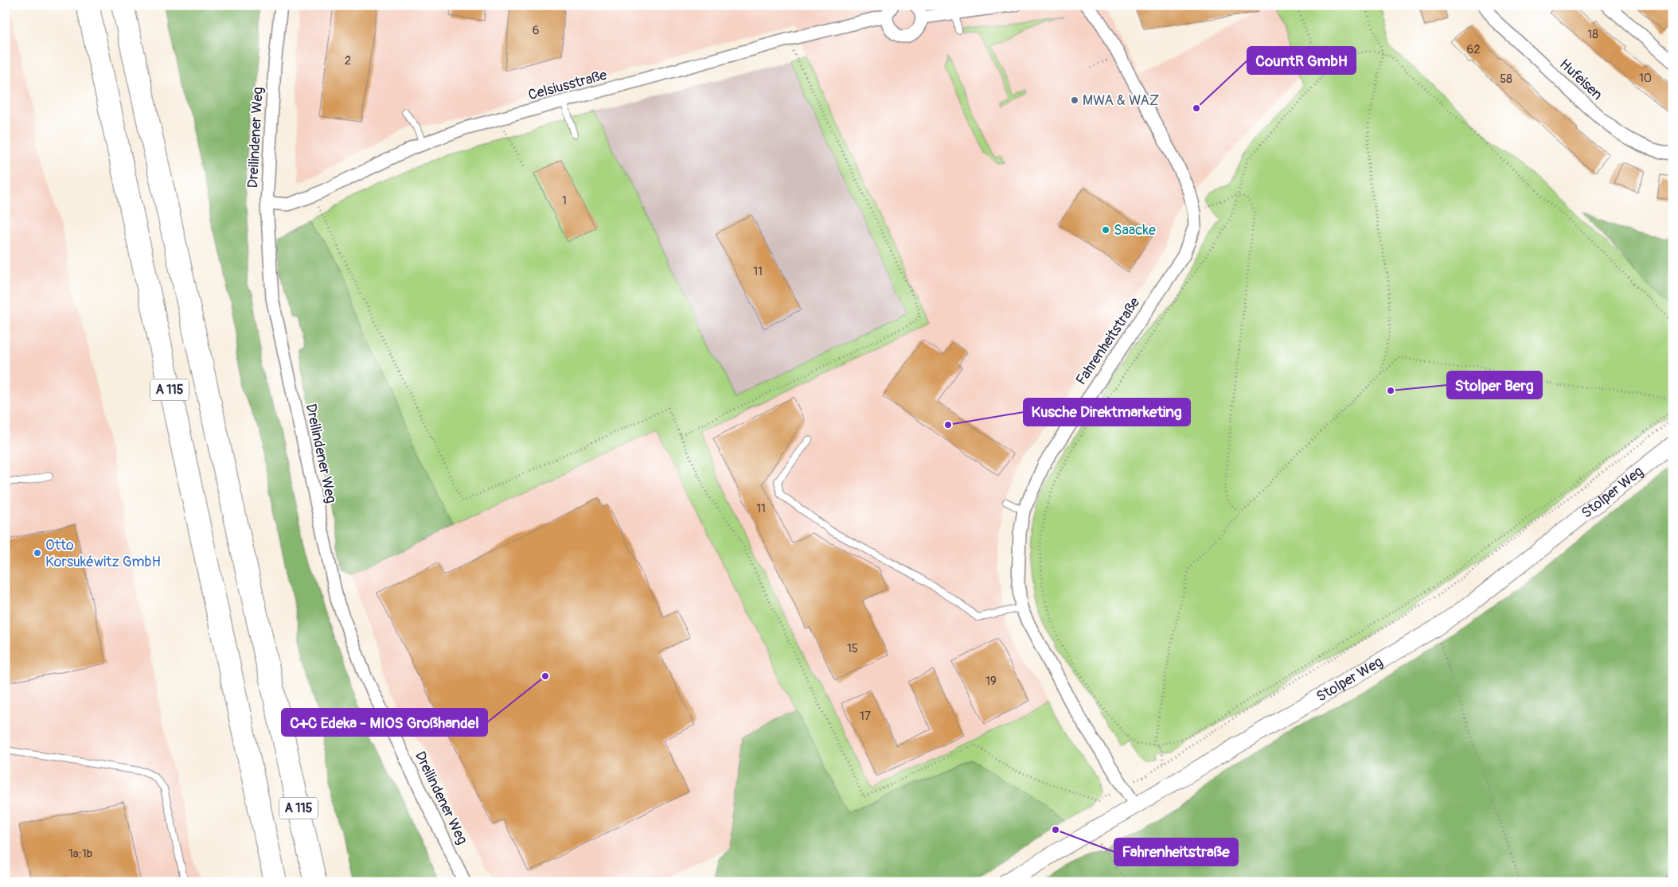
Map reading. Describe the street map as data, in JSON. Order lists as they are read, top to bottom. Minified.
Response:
{"streets":{"highway":["A 115"],"street":["Hufeisen","Celsiusstraße","Dreilindener Weg","Fahrenheitstraße","Stolper Weg"]},"crossings":[["Celsiusstraße","Dreilindener Weg"],["Fahrenheitstraße","Stolper Weg"]],"places":["MWA & WAZ","CountR GmbH","Saacke","Stolper Berg","Kusche Direktmarketing","Otto Korsukéwitz GmbH","C+C Edeka - MIOS Großhandel","Fahrenheitstraße"],"house_numbers":["6","18","62","2","10","58","1","11","11","15","19","17","1a;1b"]}
